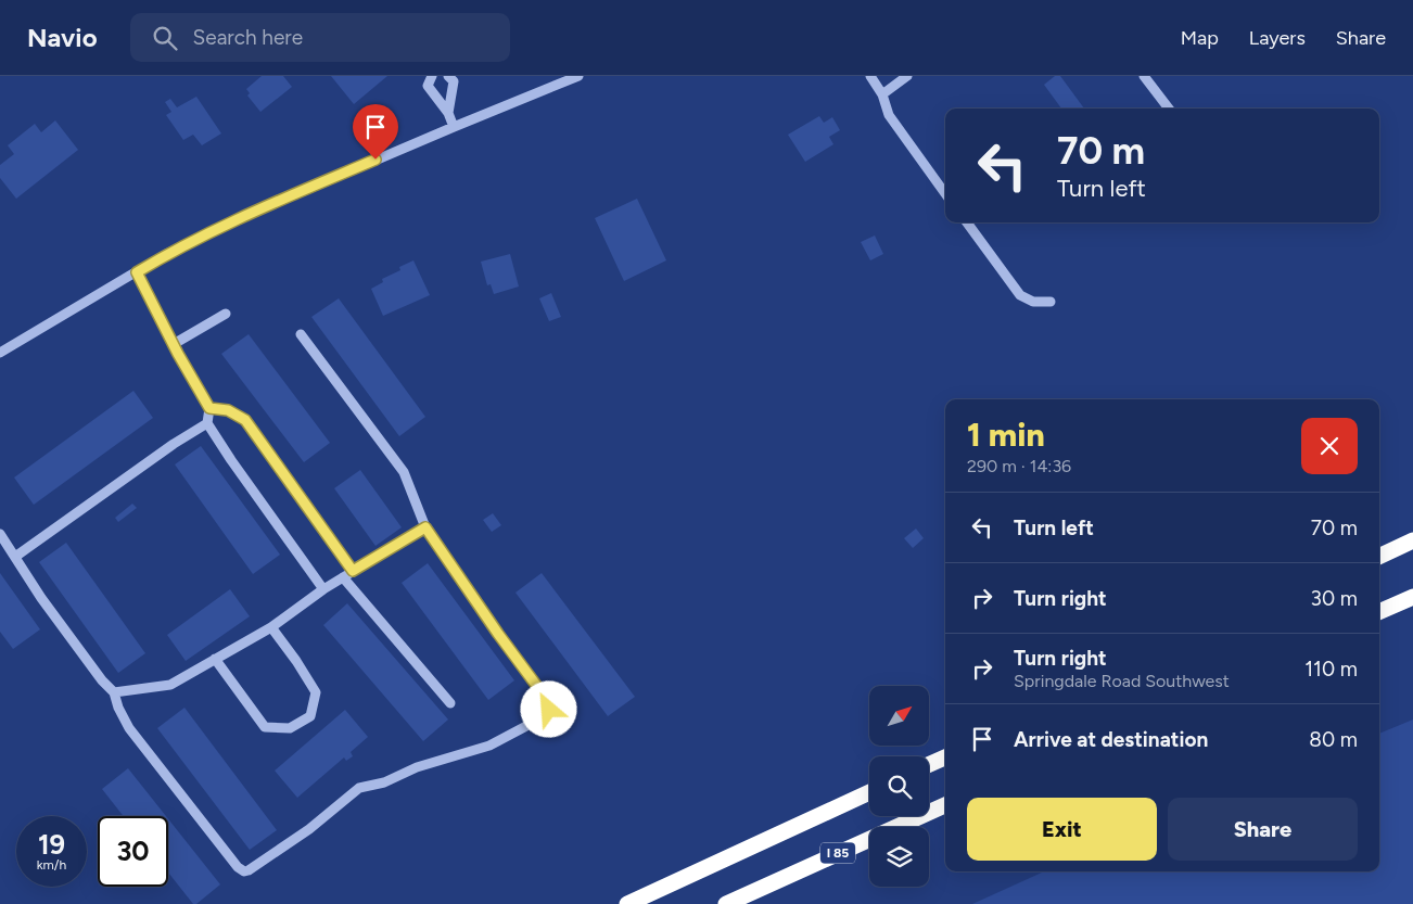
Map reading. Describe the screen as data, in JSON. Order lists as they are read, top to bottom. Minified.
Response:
{"streets":{"highway":["I 85"]},"north":"top right","page":{"header":"Navio","search":"Search here","nav":["Map","Layers","Share"],"turn":["70 m","Turn left"],"heading":["1 min","290 m · 14:36"],"list":[{"name":"Turn left","value":"70 m"},{"name":"Turn right","value":"30 m"},{"name":"Turn right","note":"Springdale Road Southwest","value":"110 m"},{"name":"Arrive at destination","value":"80 m"}],"buttons":["Exit","Share"],"speed":"19 km/h","limit":"30"}}
